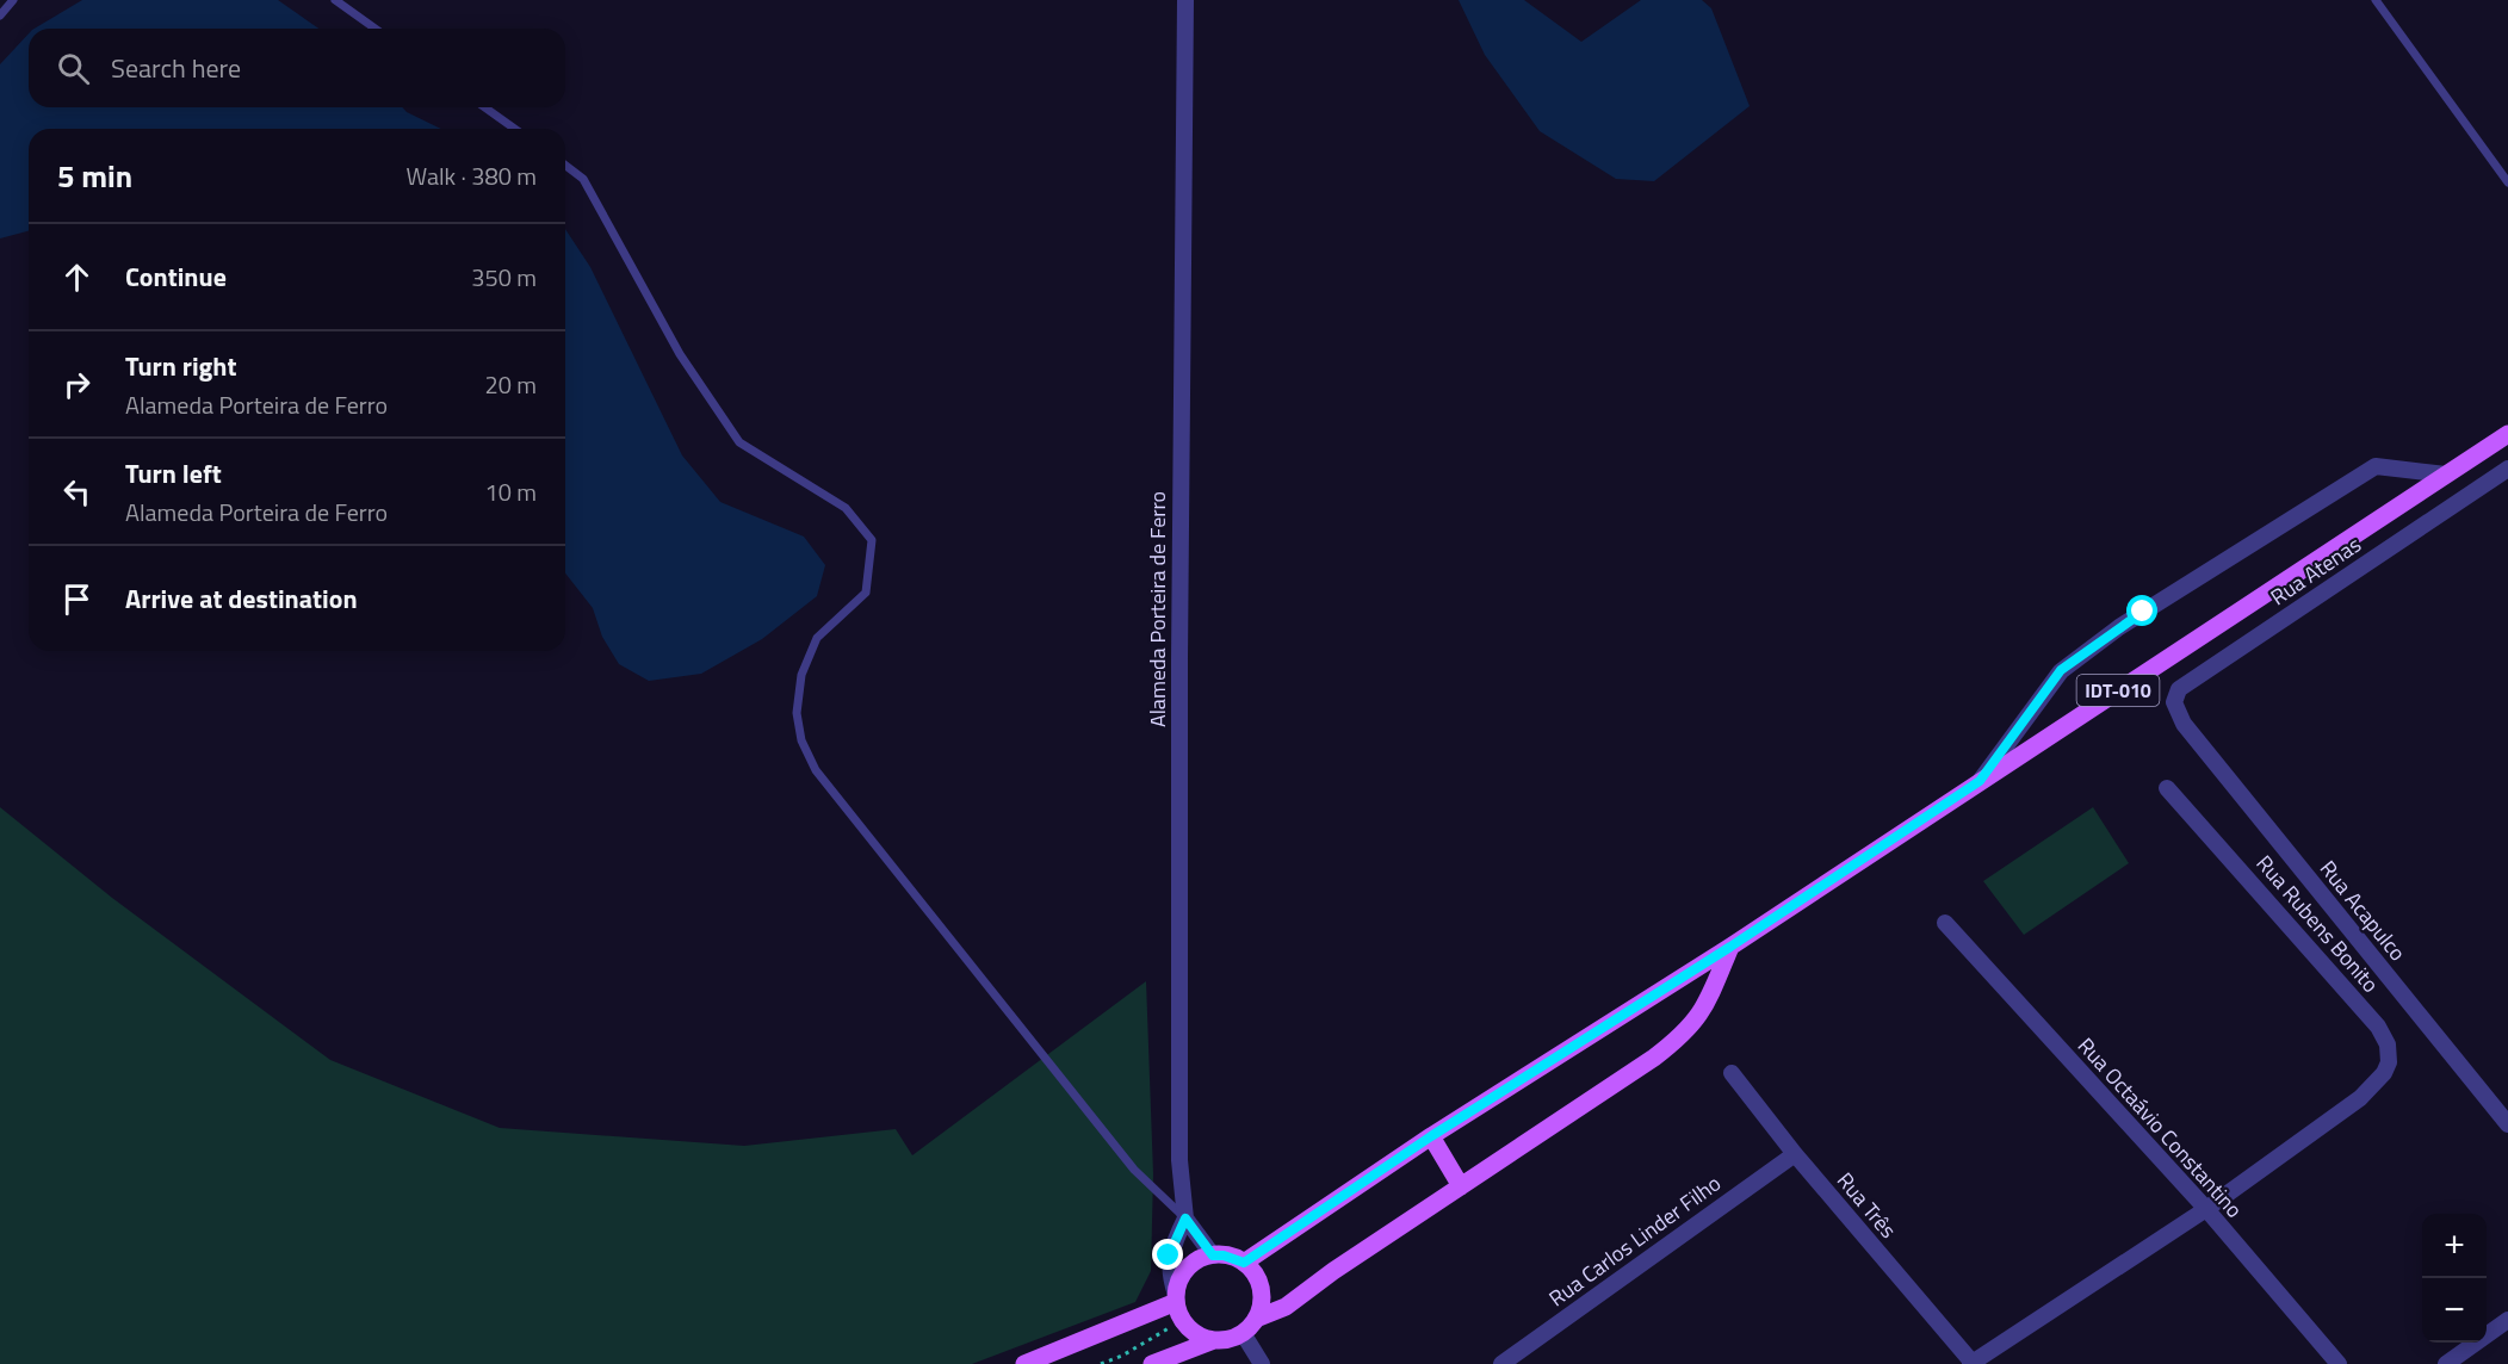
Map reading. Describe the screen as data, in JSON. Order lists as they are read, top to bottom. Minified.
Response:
{"streets":{"main road":["IDT-010"],"street":["Rua Atenas","Alameda Porteira de Ferro","Rua Acapulco","Rua Rubens Bonito","Rua Octaávio Constantino","Rua Três","Rua Carlos Linder Filho"]},"crossings":[["Rua Atenas","Rua Acapulco"],["Rua Rubens Bonito","Rua Octaávio Constantino"],["Rua Três","Rua Carlos Linder Filho"]],"page":{"search":"Search here","heading":["5 min","Walk · 380 m"],"list":[["Continue","350 m"],["Turn right","Alameda Porteira de Ferro","20 m"],["Turn left","Alameda Porteira de Ferro","10 m"],"Arrive at destination"],"map_buttons":["+","−"]}}
